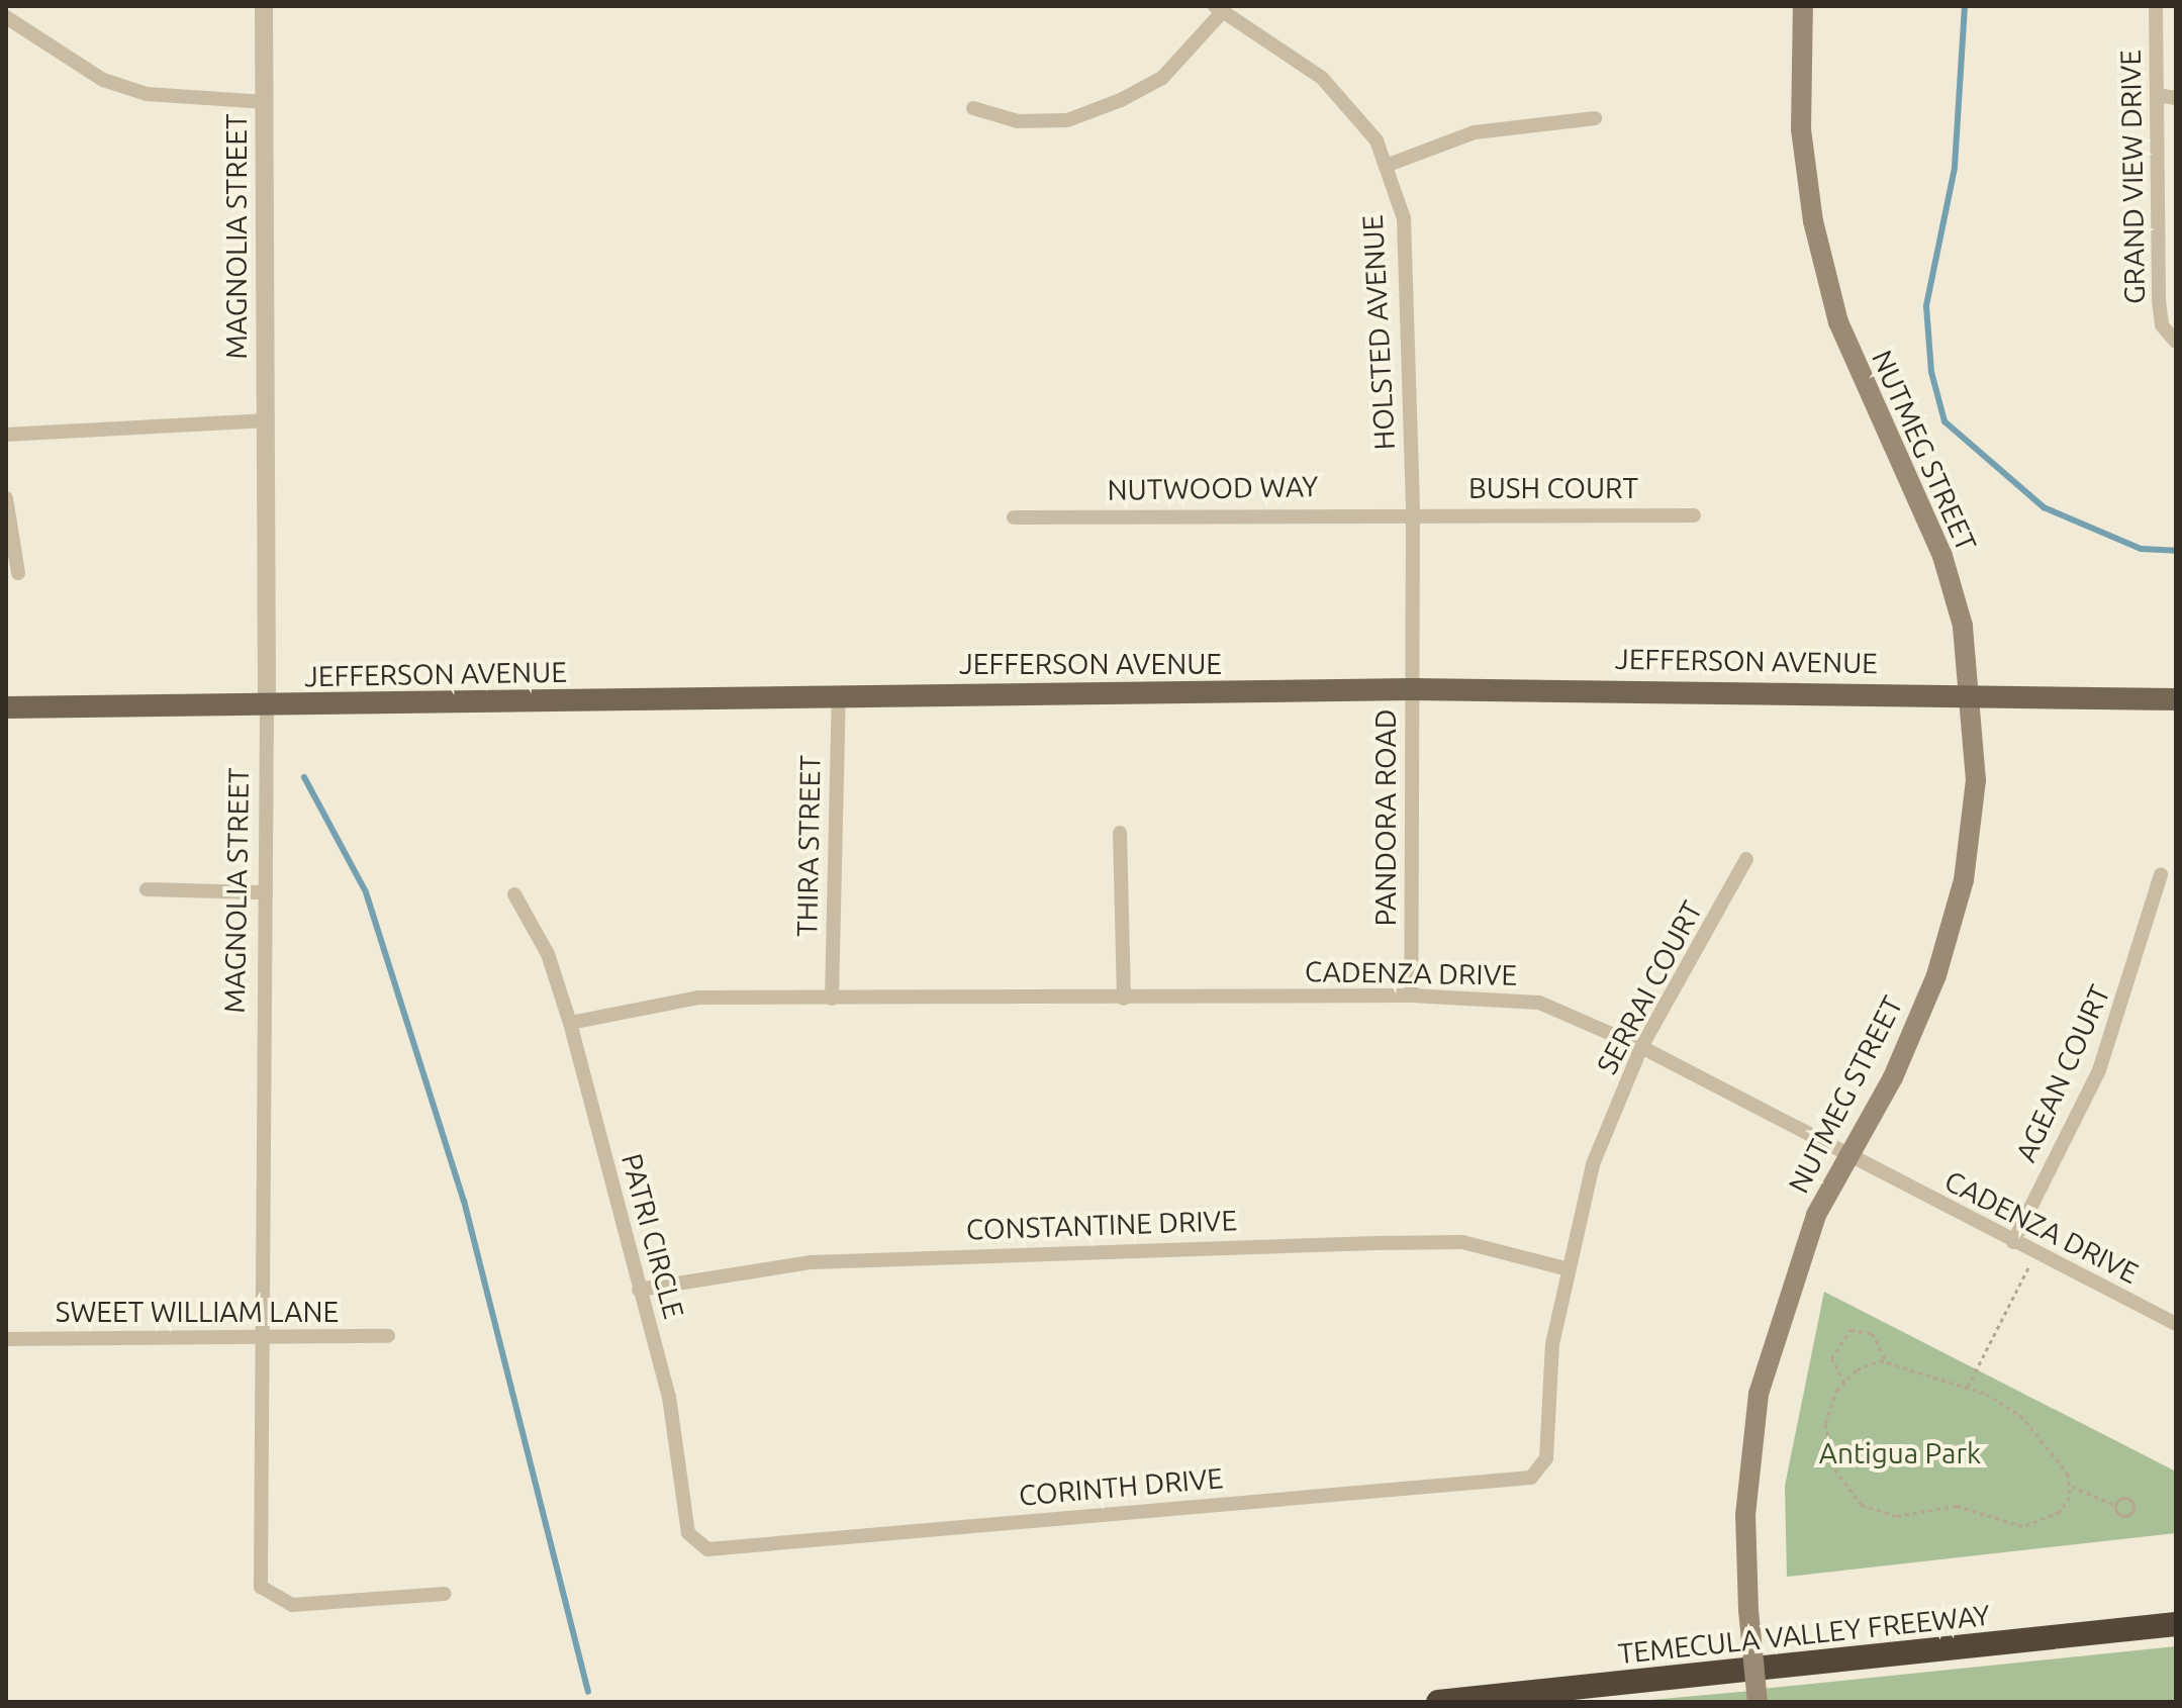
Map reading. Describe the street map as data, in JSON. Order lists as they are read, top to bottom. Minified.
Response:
{"streets":{"highway":["TEMECULA VALLEY FREEWAY"],"main road":["NUTMEG STREET","JEFFERSON AVENUE"],"street":["GRAND VIEW DRIVE","MAGNOLIA STREET","HOLSTED AVENUE","NUTWOOD WAY","BUSH COURT","PANDORA ROAD","THIRA STREET","CADENZA DRIVE","SERRAI COURT","AGEAN COURT","CONSTANTINE DRIVE","PATRI CIRCLE","SWEET WILLIAM LANE","CORINTH DRIVE"]},"crossings":[["MAGNOLIA STREET","JEFFERSON AVENUE"],["MAGNOLIA STREET","SWEET WILLIAM LANE"],["HOLSTED AVENUE","NUTWOOD WAY"],["HOLSTED AVENUE","BUSH COURT"],["HOLSTED AVENUE","JEFFERSON AVENUE"],["HOLSTED AVENUE","PANDORA ROAD"],["NUTMEG STREET","JEFFERSON AVENUE"],["NUTMEG STREET","CADENZA DRIVE"],["NUTWOOD WAY","BUSH COURT"],["JEFFERSON AVENUE","PANDORA ROAD"],["JEFFERSON AVENUE","THIRA STREET"],["PANDORA ROAD","CADENZA DRIVE"],["THIRA STREET","CADENZA DRIVE"],["CADENZA DRIVE","SERRAI COURT"],["CADENZA DRIVE","AGEAN COURT"],["CADENZA DRIVE","PATRI CIRCLE"],["SERRAI COURT","CONSTANTINE DRIVE"],["SERRAI COURT","CORINTH DRIVE"],["CONSTANTINE DRIVE","PATRI CIRCLE"],["PATRI CIRCLE","CORINTH DRIVE"]],"parks":["Antigua Park"]}
